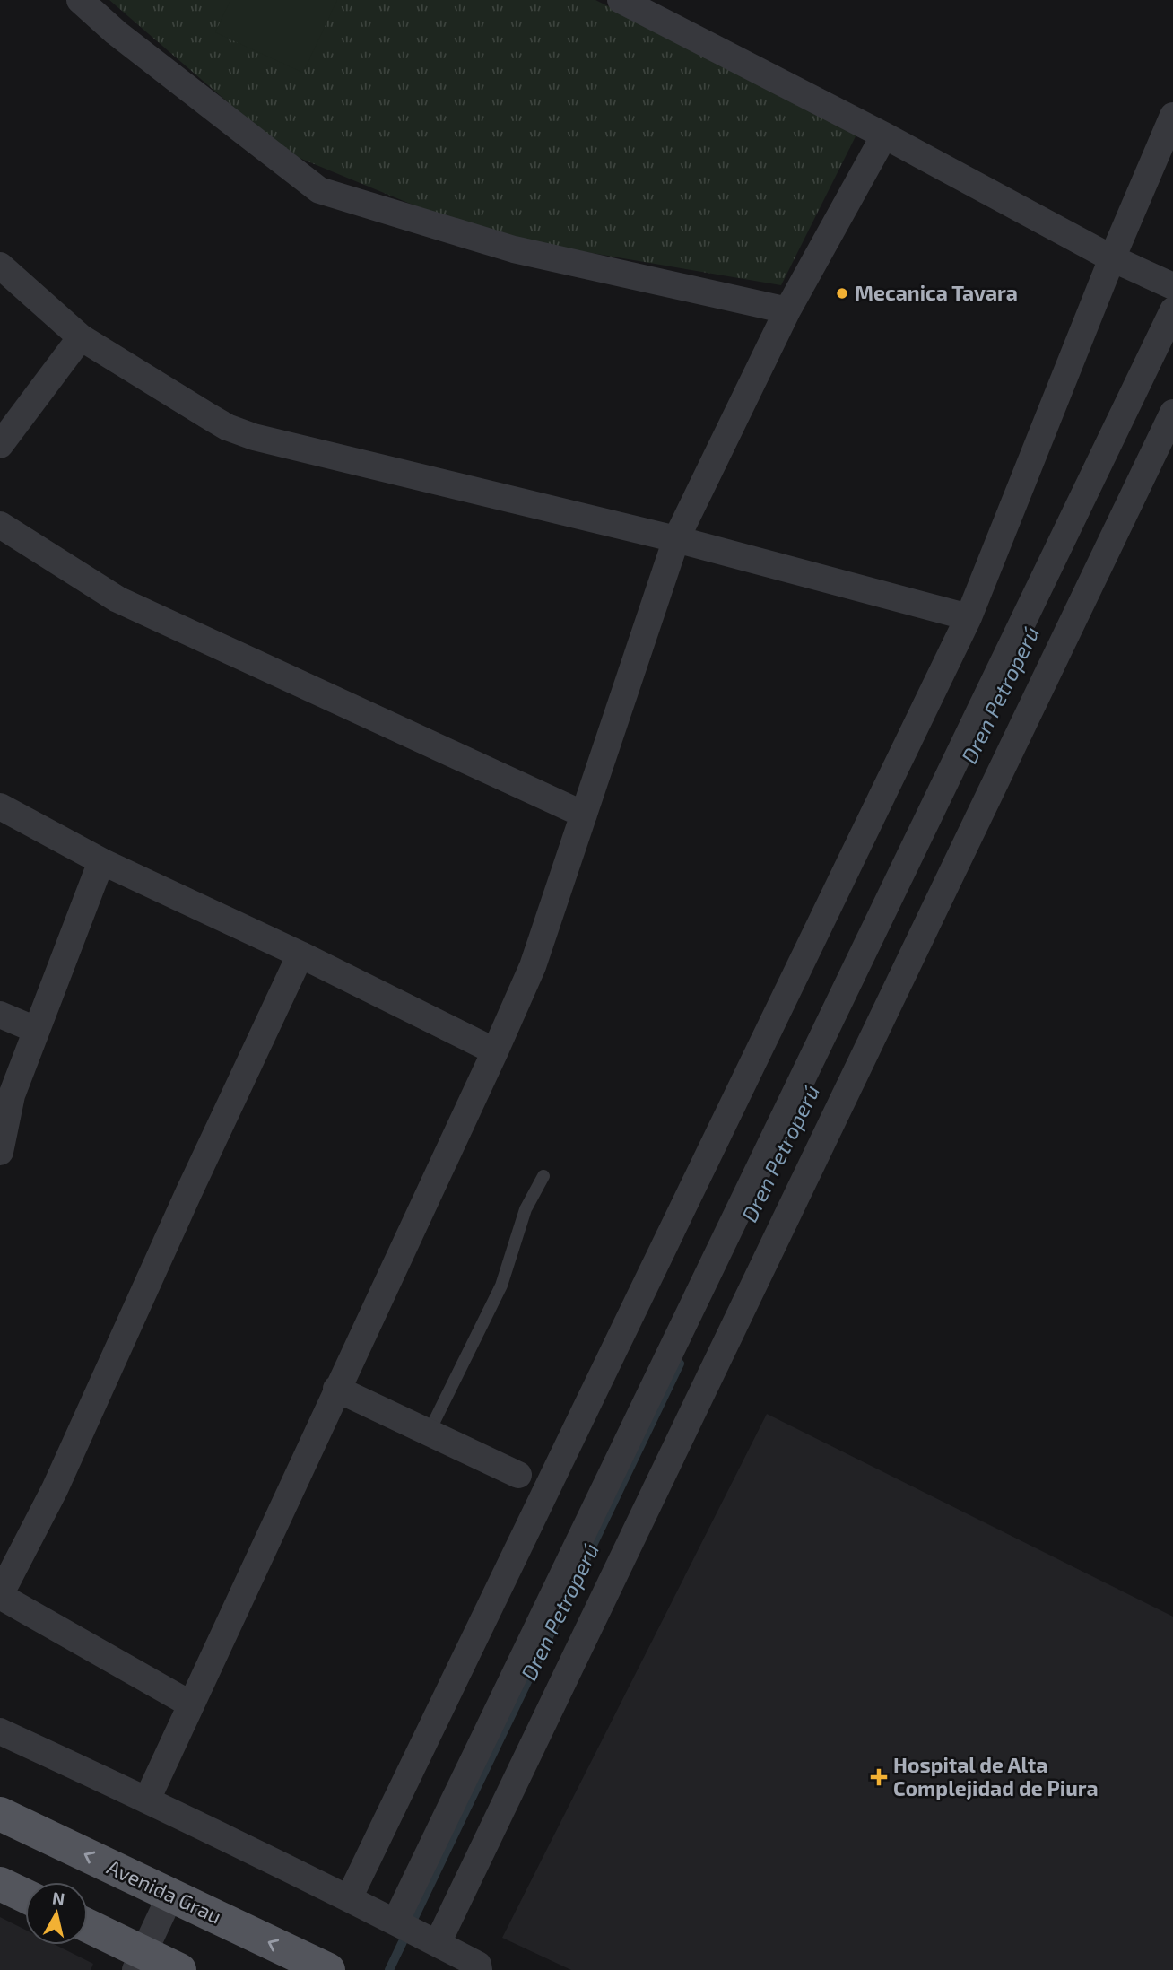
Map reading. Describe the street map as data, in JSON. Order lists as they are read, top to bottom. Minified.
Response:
{"streets":{"main road":["Avenida Grau"]},"water":["Dren Petroperú"],"places":{"other":["Mecanica Tavara"],"health":["Hospital de Alta Complejidad de Piura"]},"north":"top"}
